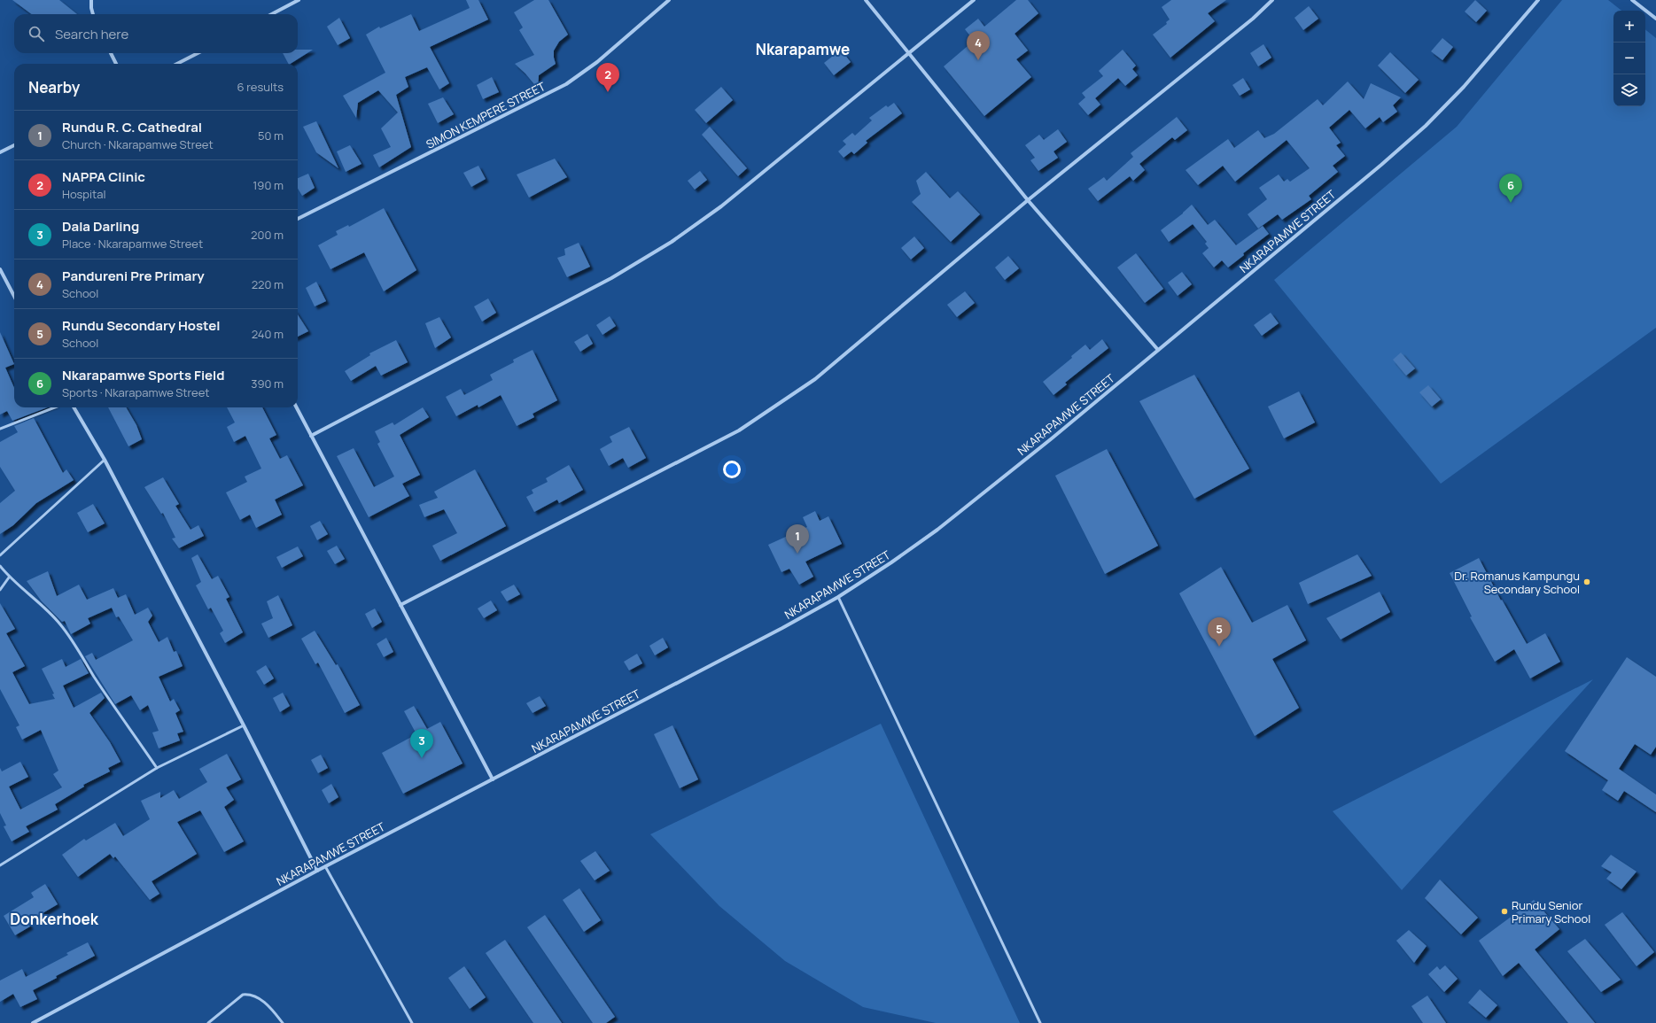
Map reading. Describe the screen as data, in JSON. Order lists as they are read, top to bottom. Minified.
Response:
{"streets":{"street":["SIMON KEMPERE STREET","NKARAPAMWE STREET"]},"districts":["Nkarapamwe","Donkerhoek"],"places":["Dr. Romanus Kampungu Secondary School","Rundu Senior Primary School"],"page":{"map_buttons":["+","−"],"search":"Search here","pins":["4","2","6","1","5","3"],"heading":["Nearby","6 results"],"list":[{"mark":"1","name":"Rundu R. C. Cathedral","note":"Church · Nkarapamwe Street","value":"50 m"},{"mark":"2","name":"NAPPA Clinic","note":"Hospital","value":"190 m"},{"mark":"3","name":"Dala Darling","note":"Place · Nkarapamwe Street","value":"200 m"},{"mark":"4","name":"Pandureni Pre Primary","note":"School","value":"220 m"},{"mark":"5","name":"Rundu Secondary Hostel","note":"School","value":"240 m"},{"mark":"6","name":"Nkarapamwe Sports Field","note":"Sports · Nkarapamwe Street","value":"390 m"}]}}
